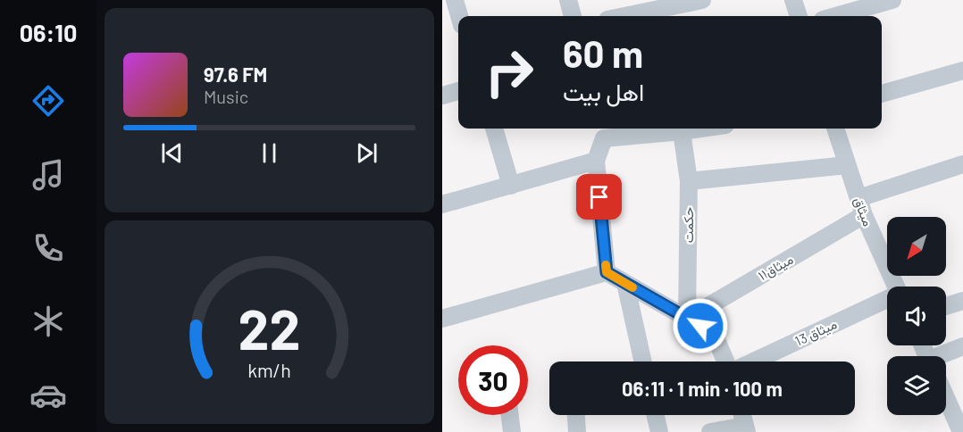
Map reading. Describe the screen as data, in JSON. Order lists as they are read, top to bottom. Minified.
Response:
{"streets":{"street":["میثاق","حکمت","میثاق۱۱","میثاق 13"]},"crossings":[["میثاق","میثاق۱۱"],["حکمت","میثاق۱۱"]],"north":"bottom left","page":{"tabs":"06:10","turn":["60 m","اهل بیت"],"song":["97.6 FM","Music"],"limit":"30","trip":"06:11 · 1 min · 100 m","gauge":["22","km/h"]}}
